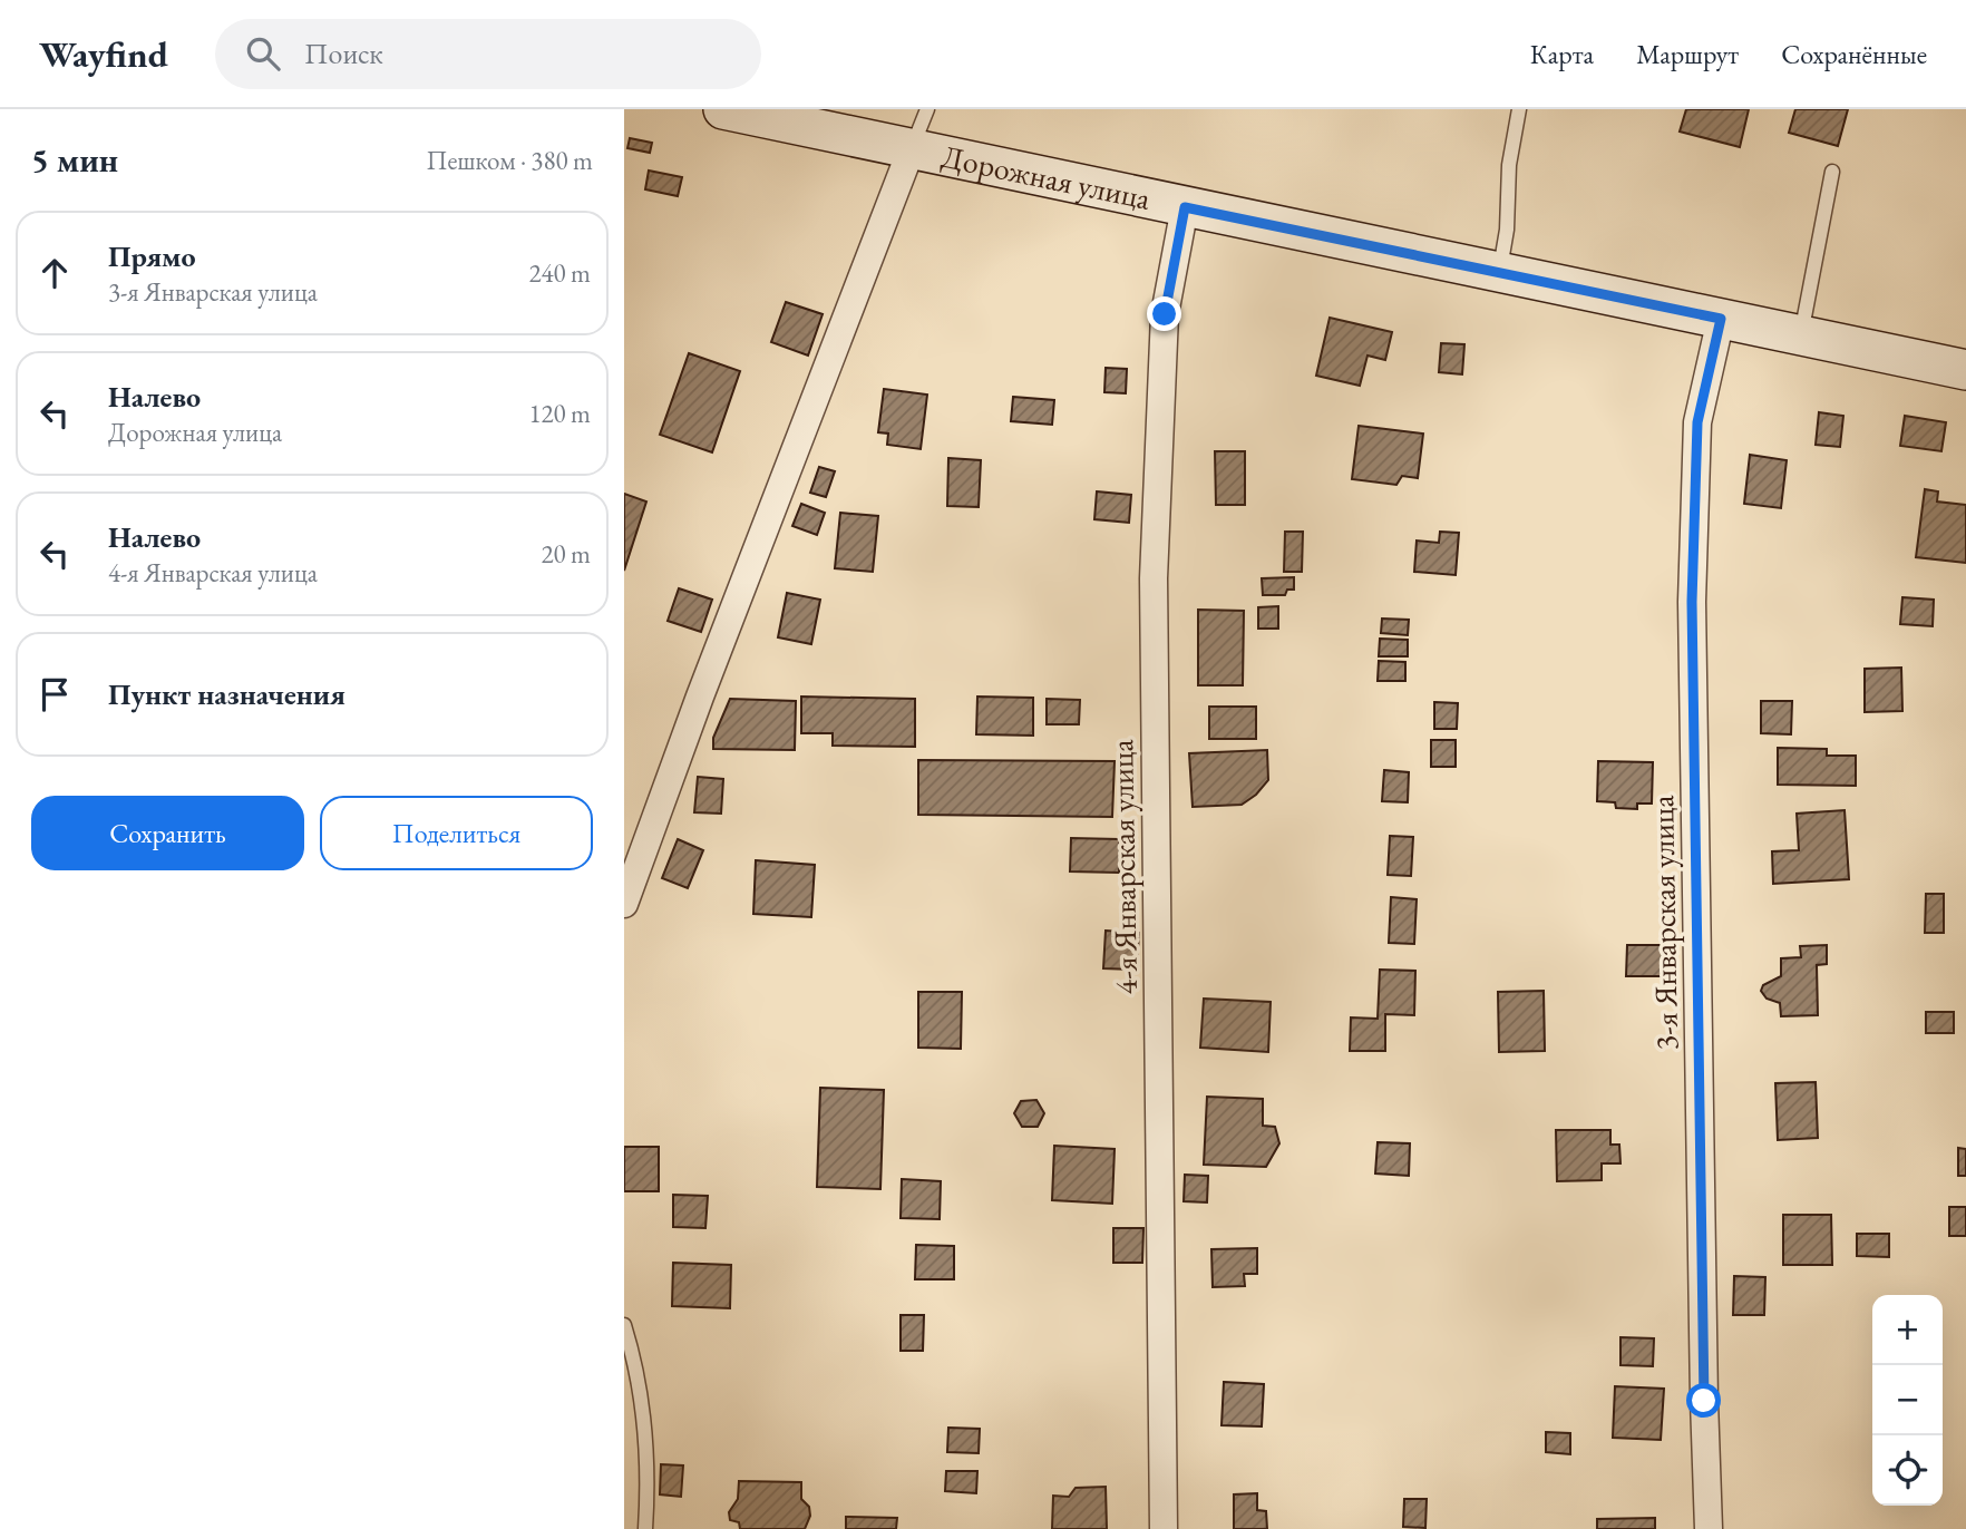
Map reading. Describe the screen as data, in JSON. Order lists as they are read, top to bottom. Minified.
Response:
{"streets":{"street":["Дорожная улица","4-я Январская улица","3-я Январская улица"]},"crossings":[["Дорожная улица","4-я Январская улица"],["Дорожная улица","3-я Январская улица"]],"page":{"header":"Wayfind","search":"Поиск","nav":["Карта","Маршрут","Сохранённые"],"heading":["5 мин","Пешком · 380 m"],"list":[["Прямо","3-я Январская улица","240 m"],["Налево","Дорожная улица","120 m"],["Налево","4-я Январская улица","20 m"],"Пункт назначения"],"buttons":["Сохранить","Поделиться"],"map_buttons":["+","−"]}}
